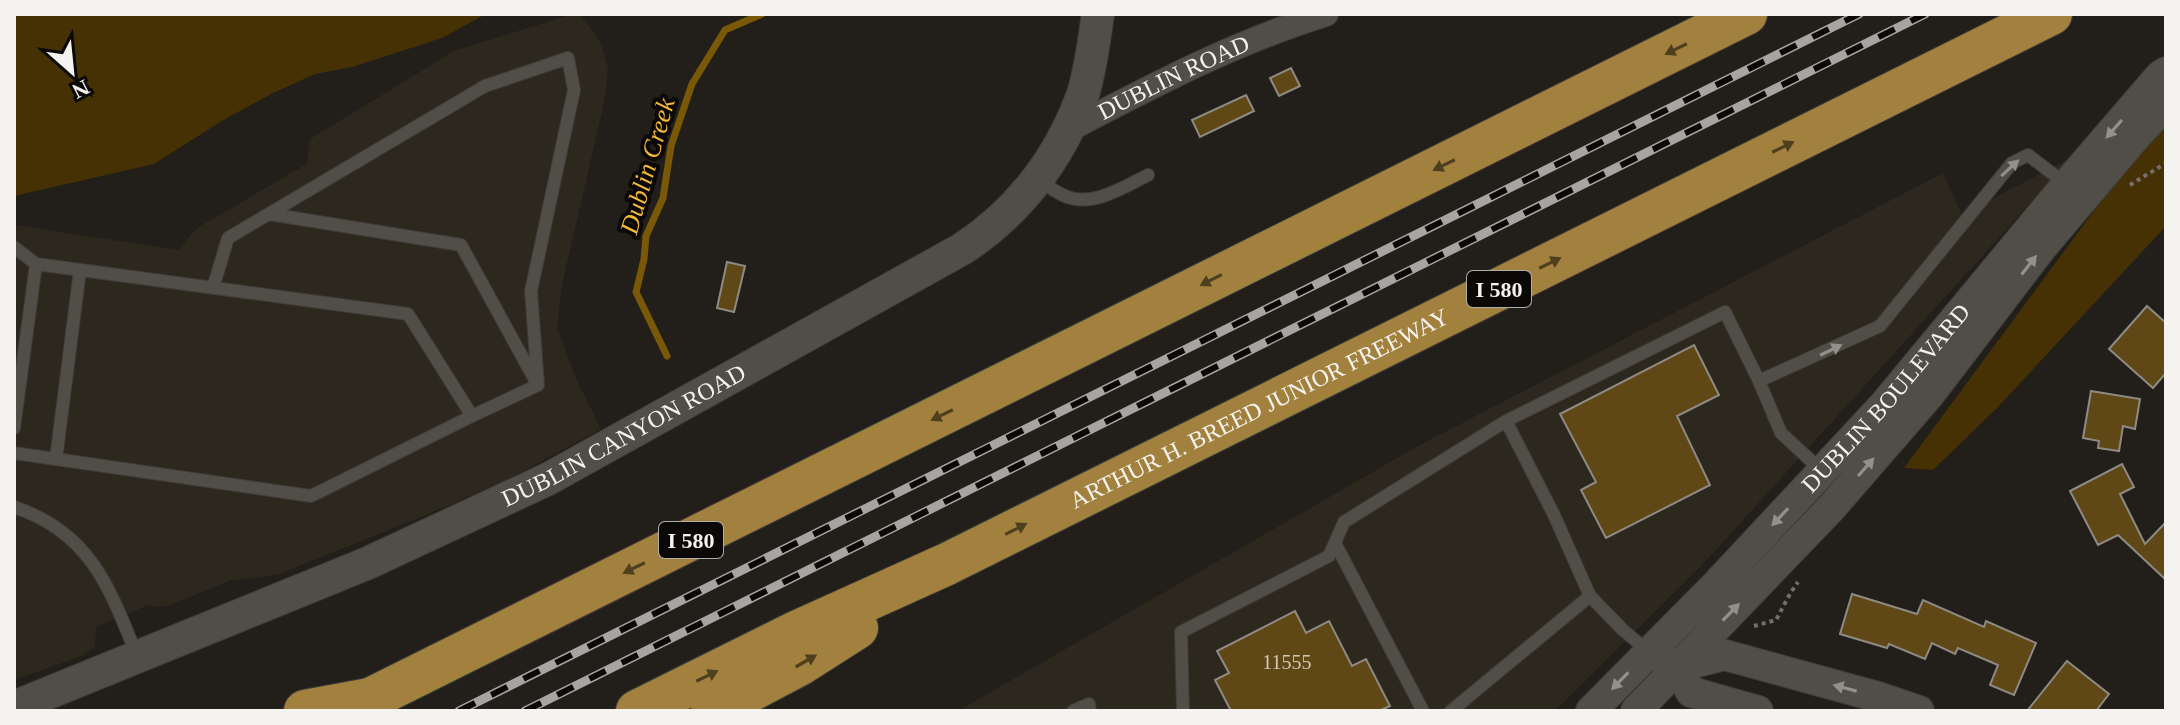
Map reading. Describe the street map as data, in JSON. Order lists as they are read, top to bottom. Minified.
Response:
{"streets":{"highway":["I 580","ARTHUR H. BREED JUNIOR FREEWAY"],"main road":["DUBLIN CANYON ROAD"],"street":["DUBLIN ROAD","DUBLIN BOULEVARD"]},"crossings":[["DUBLIN ROAD","DUBLIN CANYON ROAD"]],"water":["Dublin Creek"],"house_numbers":["11555"],"north":"bottom right"}
